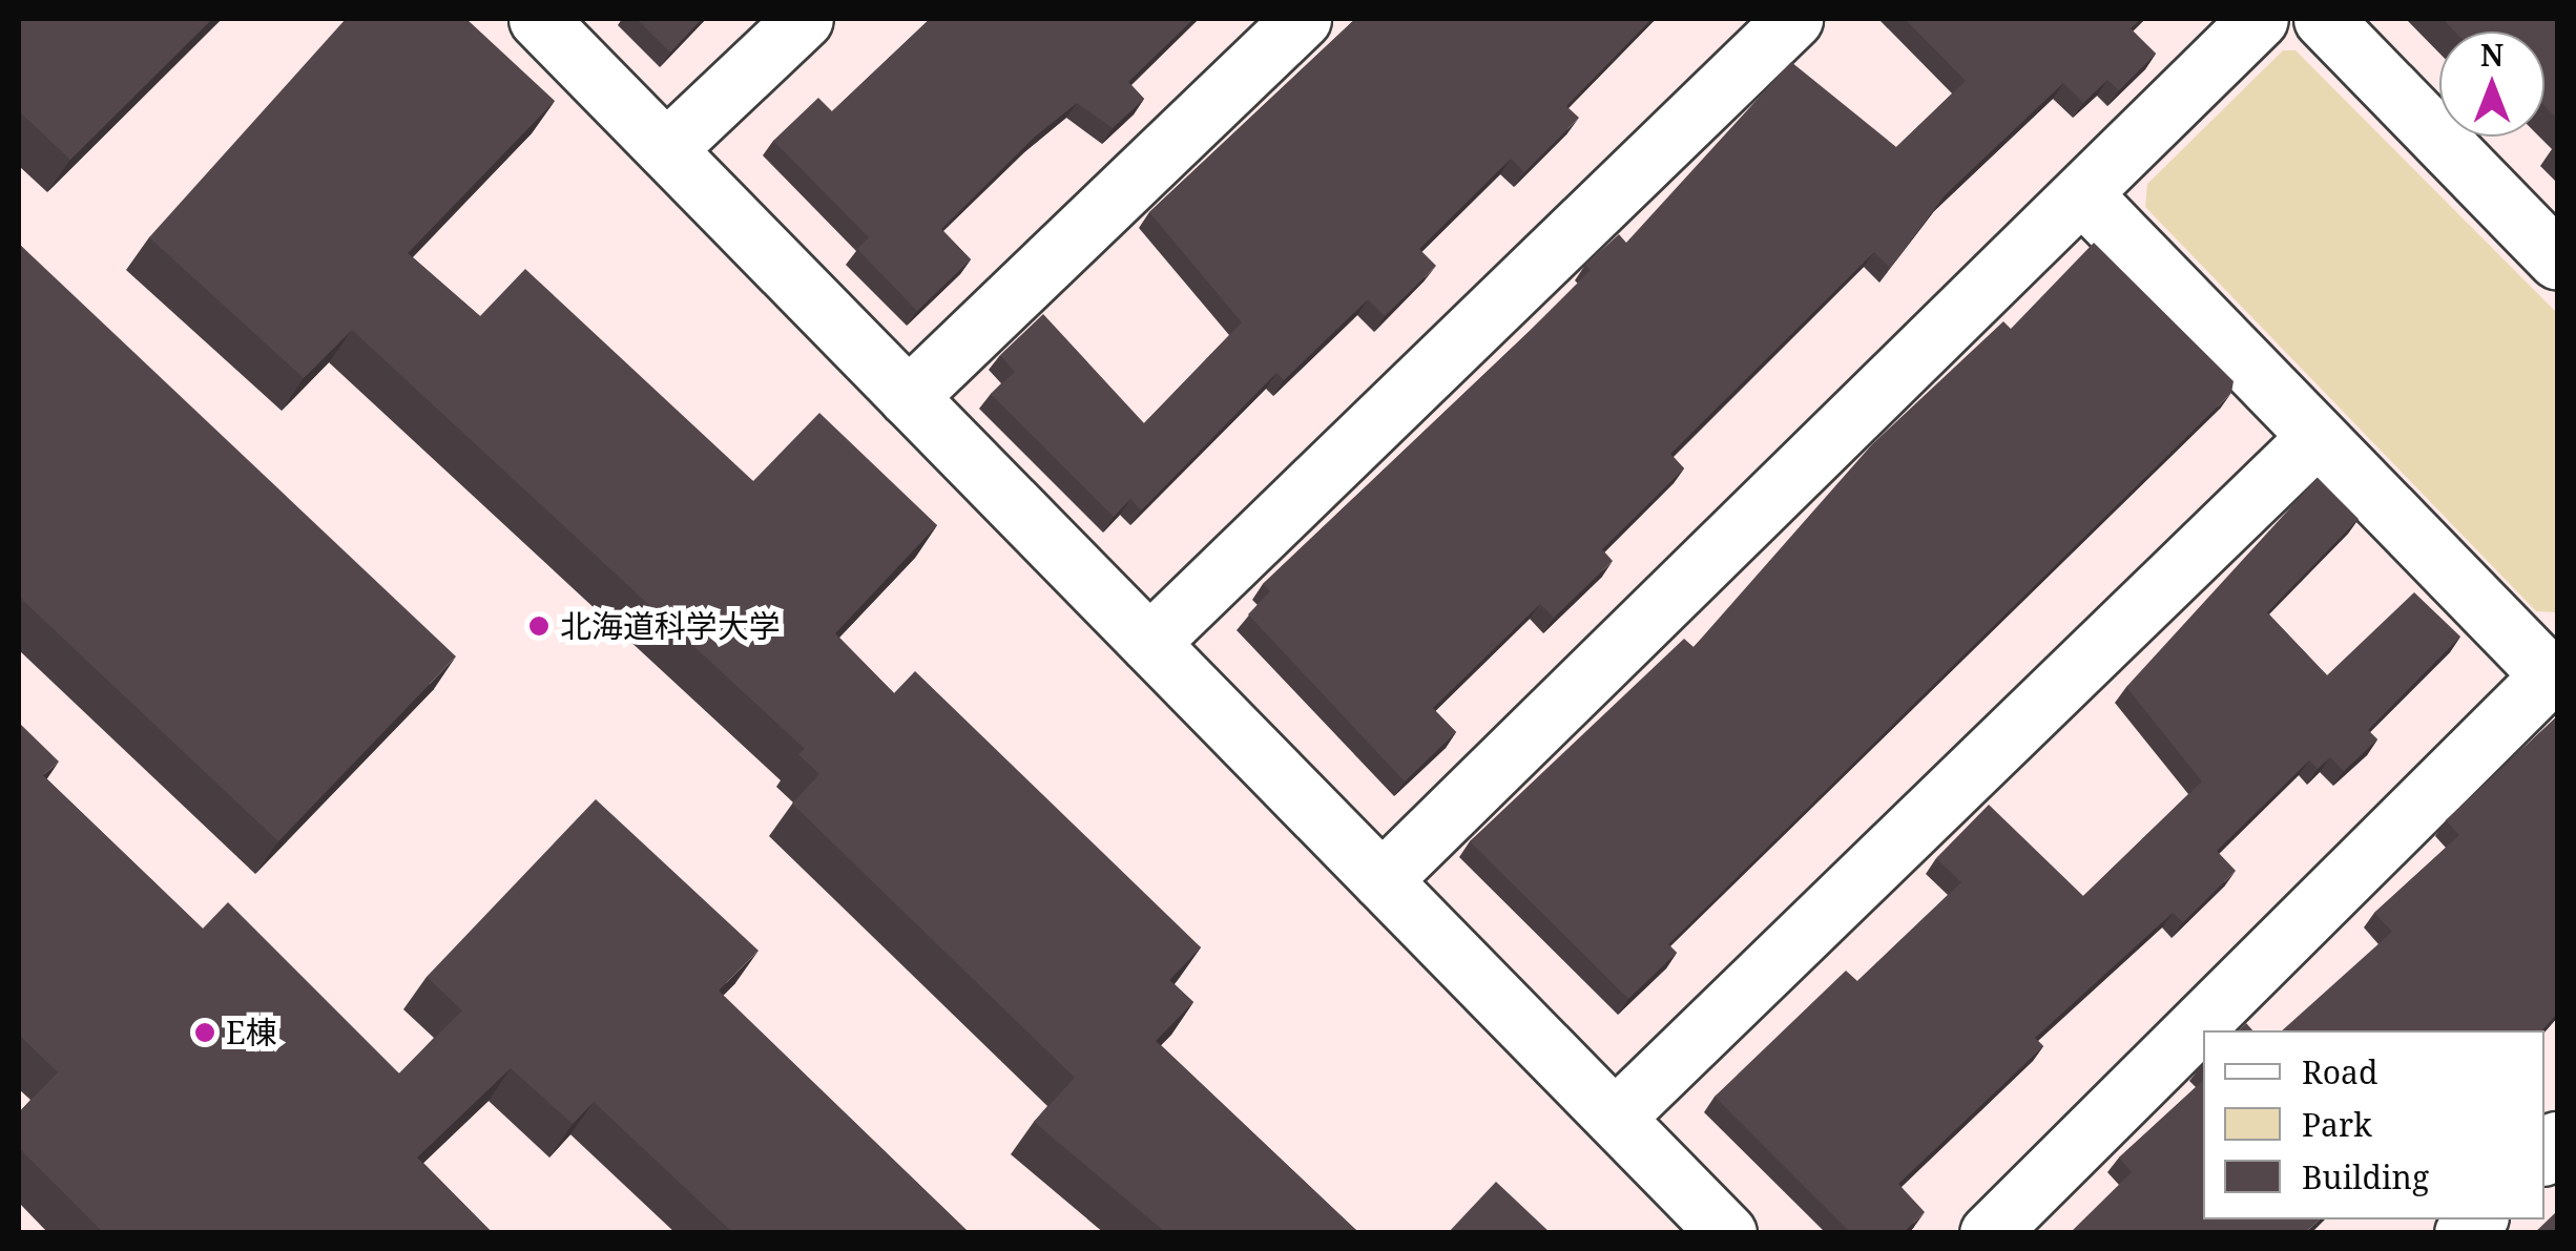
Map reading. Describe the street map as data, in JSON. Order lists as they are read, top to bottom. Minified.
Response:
{"places":["北海道科学大学","E棟"],"legend":["Road","Park","Building"],"north":"top"}
